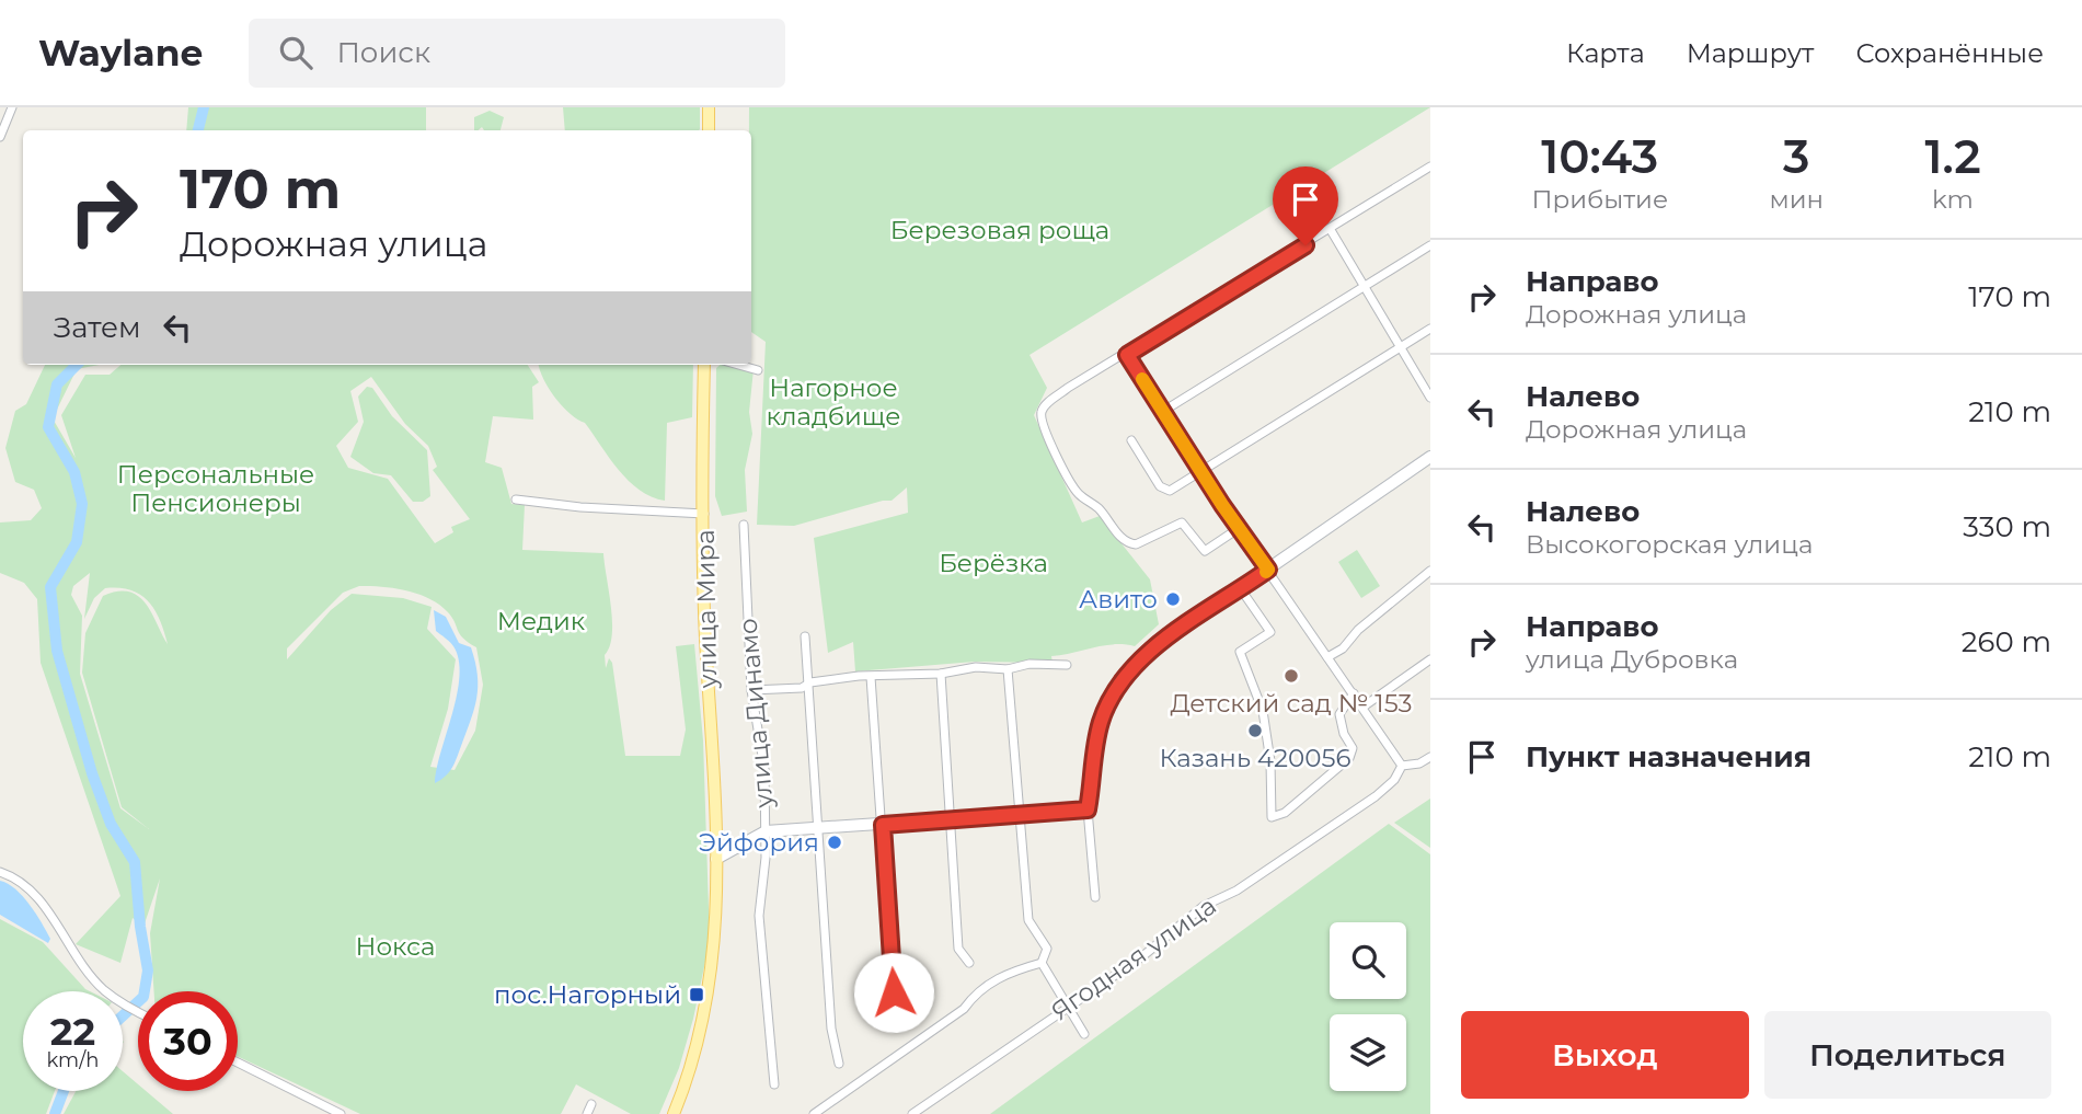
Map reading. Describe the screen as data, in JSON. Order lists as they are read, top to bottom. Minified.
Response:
{"streets":{"main road":["улица Мира"],"street":["улица Динамо","Ягодная улица"]},"parks":["Березовая роща","Нагорное кладбище","Персональные Пенсионеры","Берёзка","Медик","Нокса"],"places":{"other":["Авито","Детский сад № 153","Казань 420056","Эйфория"],"transit":["пос.Нагорный"]},"page":{"header":"Waylane","search":"Поиск","nav":["Карта","Маршрут","Сохранённые"],"eta":["10:43","Прибытие","3","мин","1.2","km"],"turn":["170 m","Дорожная улица"],"list":[{"name":"Направо","note":"Дорожная улица","value":"170 m"},{"name":"Налево","note":"Дорожная улица","value":"210 m"},{"name":"Налево","note":"Высокогорская улица","value":"330 m"},{"name":"Направо","note":"улица Дубровка","value":"260 m"},{"name":"Пункт назначения","value":"210 m"}],"then":"Затем","speed":"22 km/h","limit":"30","buttons":["Выход","Поделиться"]}}
